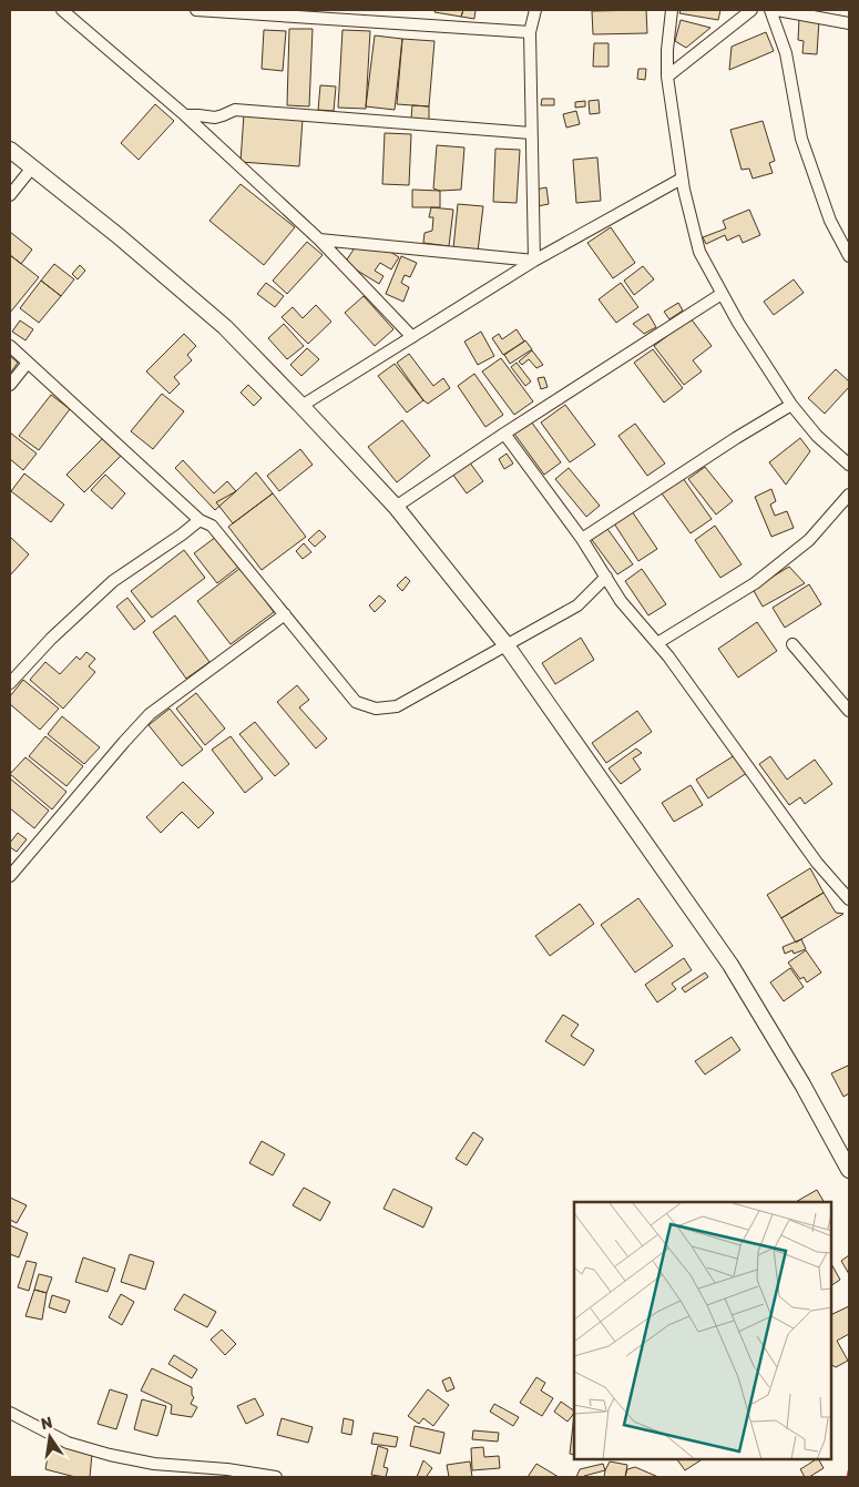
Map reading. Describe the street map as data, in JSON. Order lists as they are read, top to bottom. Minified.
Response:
{"north":"top"}
